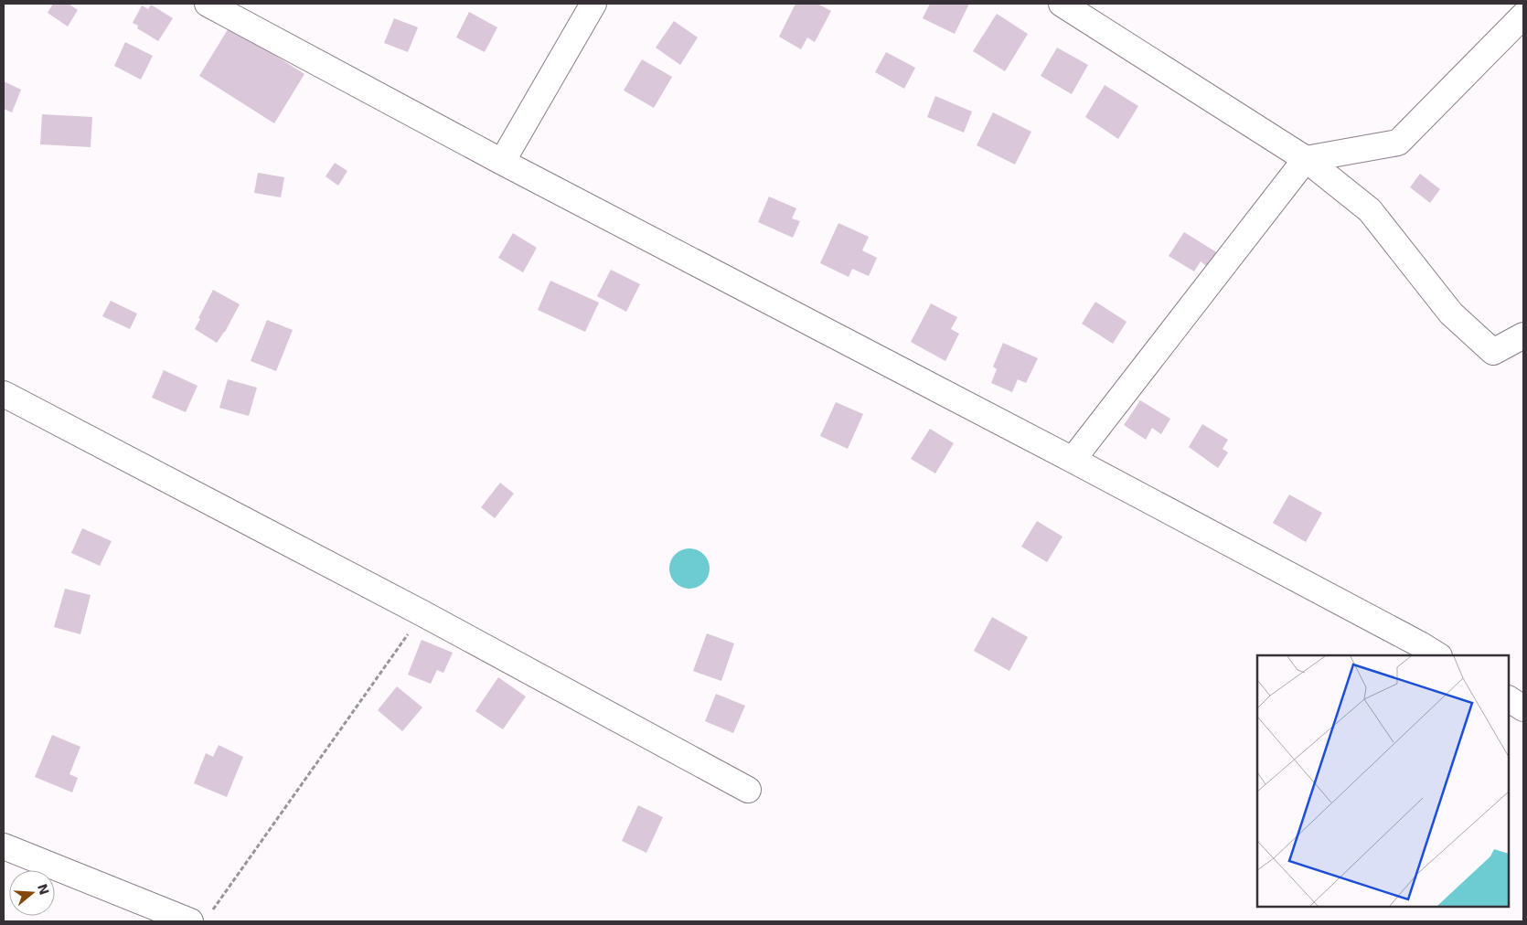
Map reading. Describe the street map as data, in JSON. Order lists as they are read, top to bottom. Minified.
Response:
{"north":"right"}
